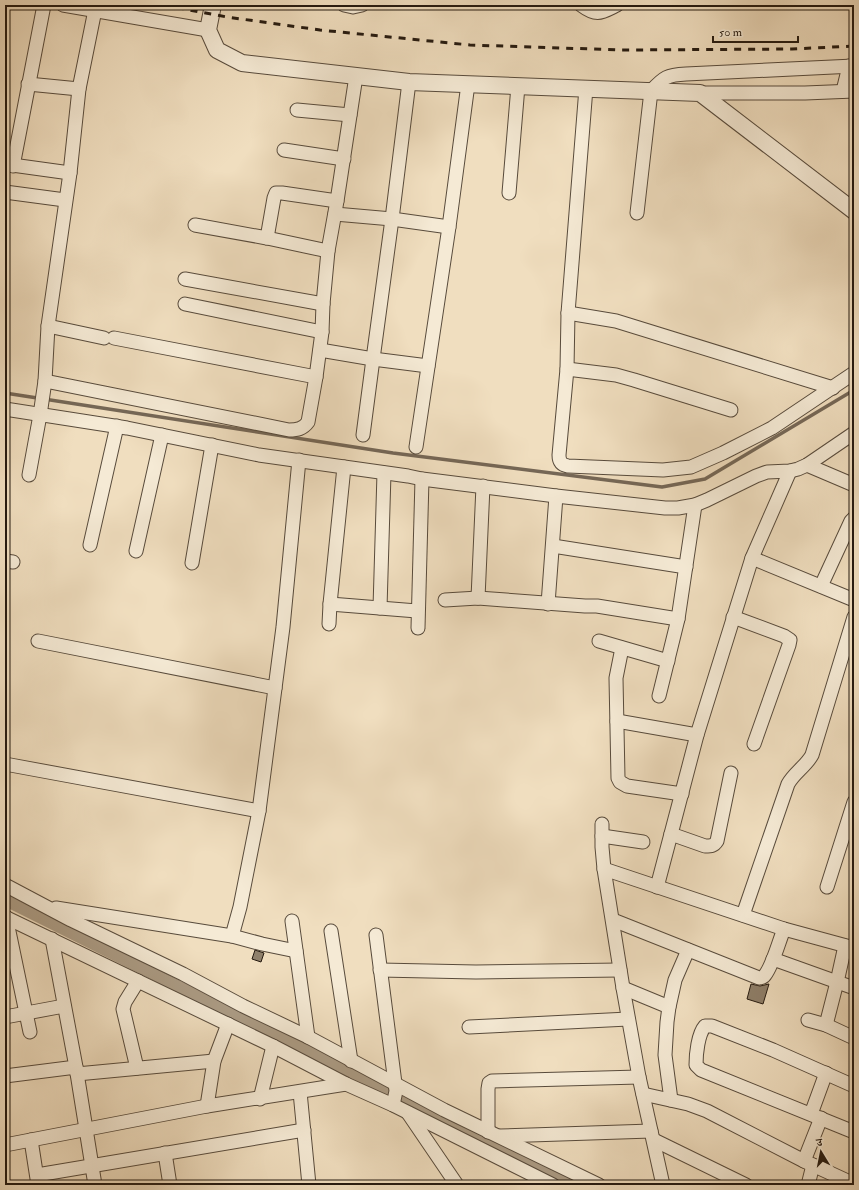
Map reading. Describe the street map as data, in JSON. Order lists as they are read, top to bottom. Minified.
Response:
{"scale_bar":"50 m","north":"top"}
